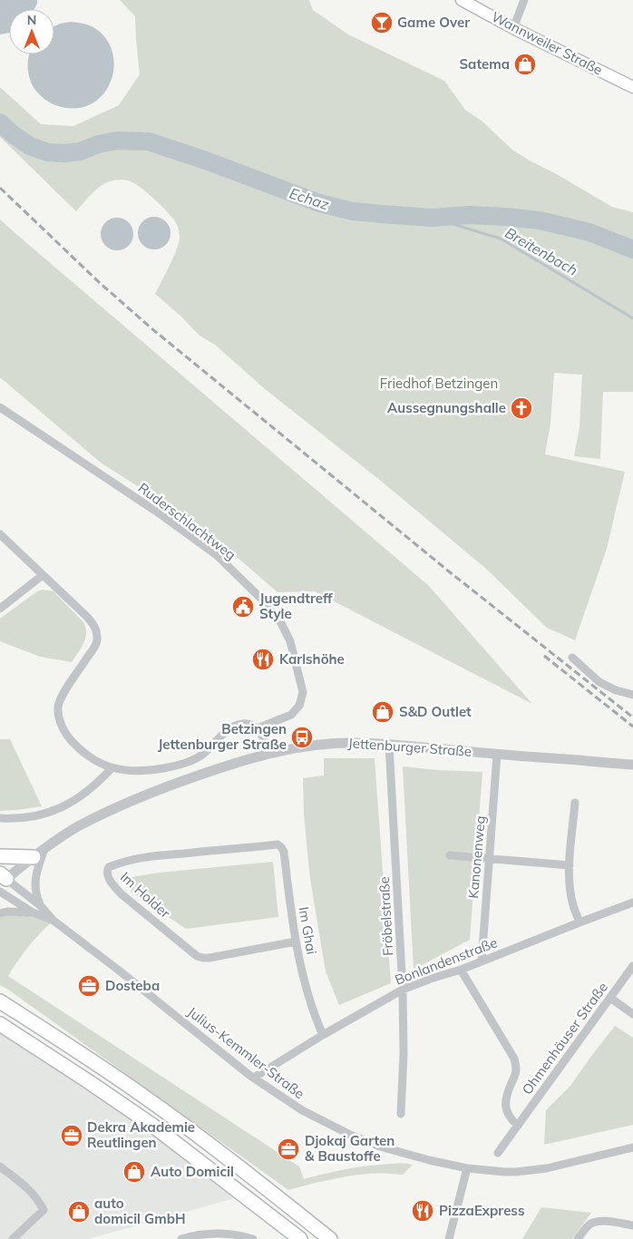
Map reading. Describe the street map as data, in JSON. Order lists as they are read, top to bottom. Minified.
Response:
{"streets":{"main road":["Wannweiler Straße"],"street":["Ruderschlachtweg","Jettenburger Straße","Kanonenweg","Im Holder","Fröbelstraße","Im Ghai","Bonlandenstraße","Ohmenhäuser Straße","Julius-Kemmler-Straße"]},"crossings":[["Jettenburger Straße","Kanonenweg"],["Jettenburger Straße","Fröbelstraße"],["Jettenburger Straße","Julius-Kemmler-Straße"],["Kanonenweg","Bonlandenstraße"],["Im Holder","Im Ghai"],["Fröbelstraße","Bonlandenstraße"],["Im Ghai","Bonlandenstraße"],["Bonlandenstraße","Ohmenhäuser Straße"],["Bonlandenstraße","Julius-Kemmler-Straße"]],"water":["Echaz","Breitenbach"],"parks":["Friedhof Betzingen"],"places":{"bar":["Game Over"],"shop":["Satema","S&D Outlet","Auto Domicil","auto domicil GmbH"],"church":["Aussegnungshalle"],"public building":["Jugendtreff Style"],"restaurant":["Karlshöhe","PizzaExpress"],"bus stop":["Betzingen Jettenburger Straße"],"office":["Dosteba","Dekra Akademie Reutlingen","Djokaj Garten & Baustoffe"]},"north":"top"}
